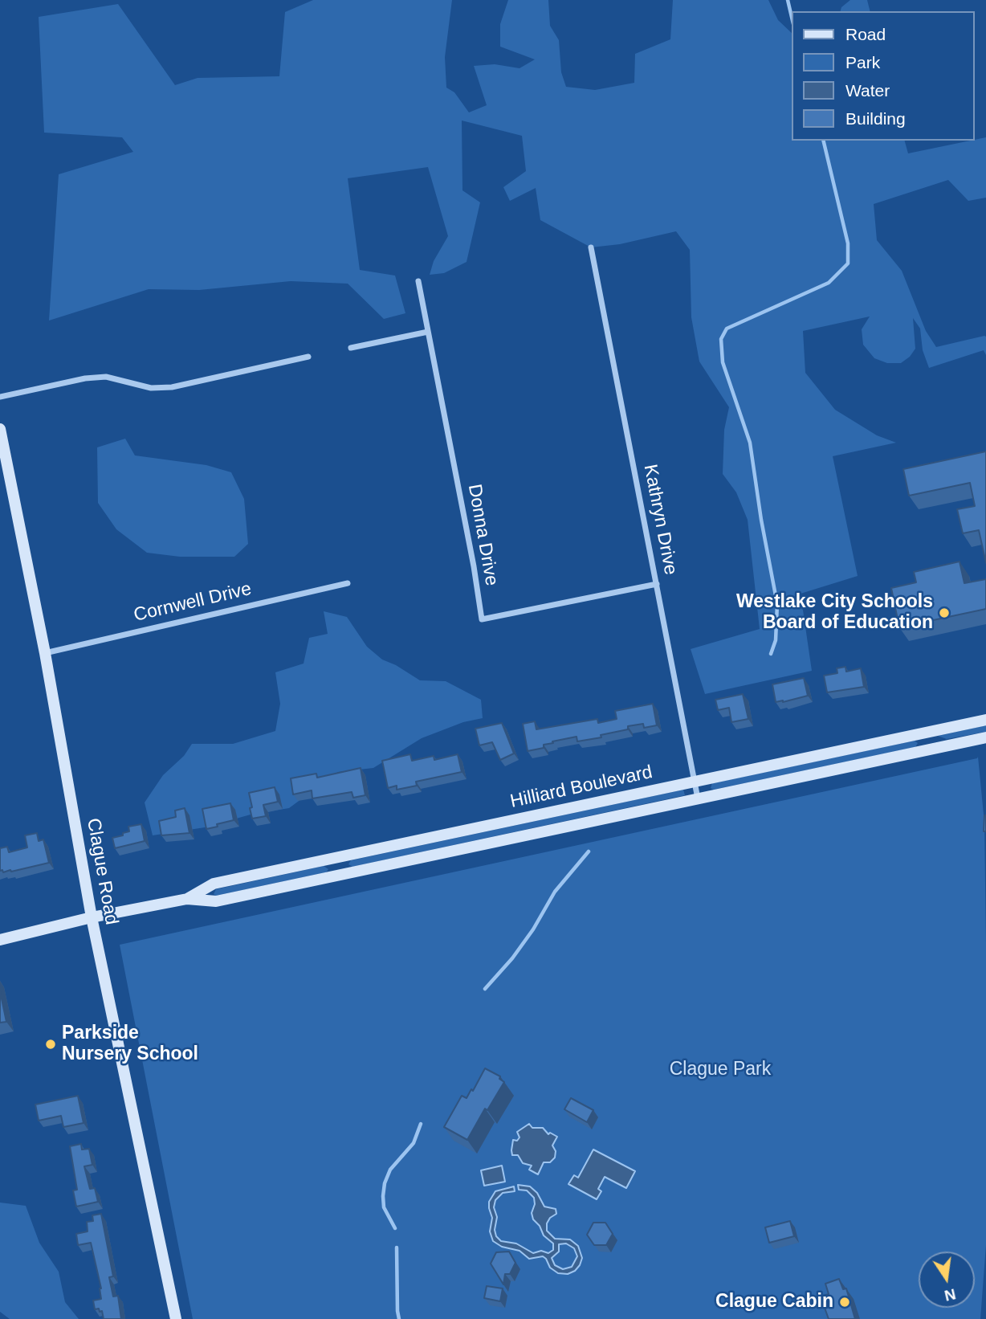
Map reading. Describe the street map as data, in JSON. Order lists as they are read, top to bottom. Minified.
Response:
{"streets":{"main road":["Hilliard Boulevard","Clague Road"],"street":["Kathryn Drive","Donna Drive","Cornwell Drive"]},"crossings":[["Kathryn Drive","Donna Drive"],["Kathryn Drive","Hilliard Boulevard"],["Cornwell Drive","Clague Road"],["Hilliard Boulevard","Clague Road"]],"parks":["Clague Park"],"places":["Westlake City Schools Board of Education","Parkside Nursery School","Clague Cabin"],"legend":["Road","Park","Water","Building"],"north":"bottom"}
